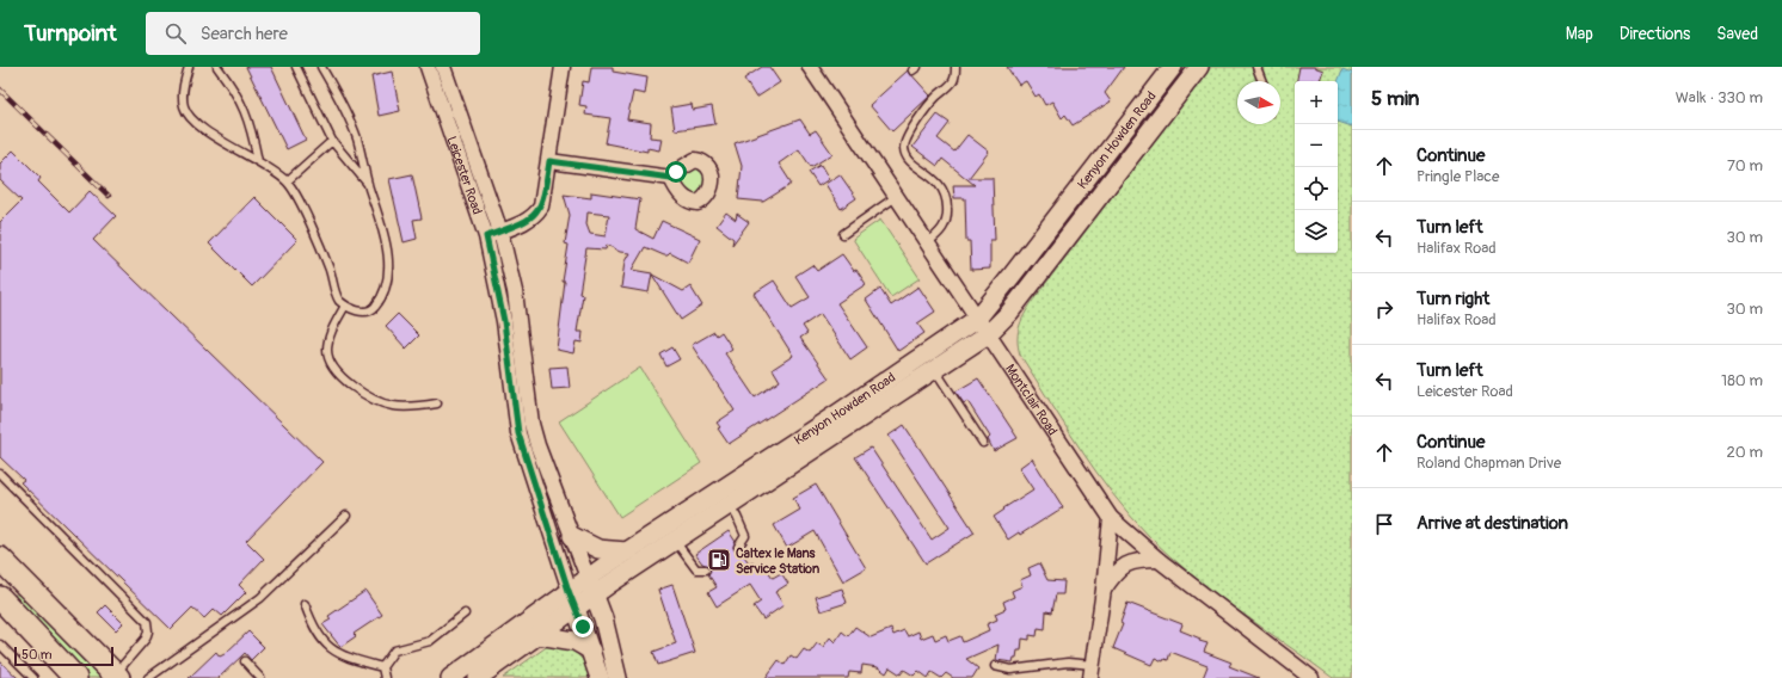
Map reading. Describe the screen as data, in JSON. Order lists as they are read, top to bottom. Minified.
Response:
{"streets":{"street":["Kenyon Howden Road","Leicester Road","Montclair Road"]},"crossings":[["Kenyon Howden Road","Leicester Road"],["Kenyon Howden Road","Montclair Road"]],"places":{"fuel station":["Caltex le Mans Service Station"]},"scale_bar":"50 m","north":"right","page":{"header":"Turnpoint","search":"Search here","nav":["Map","Directions","Saved"],"heading":["5 min","Walk · 330 m"],"map_buttons":["+","−"],"list":[["Continue","Pringle Place","70 m"],["Turn left","Halifax Road","30 m"],["Turn right","Halifax Road","30 m"],["Turn left","Leicester Road","180 m"],["Continue","Roland Chapman Drive","20 m"],"Arrive at destination"],"scale":"50 m"}}
